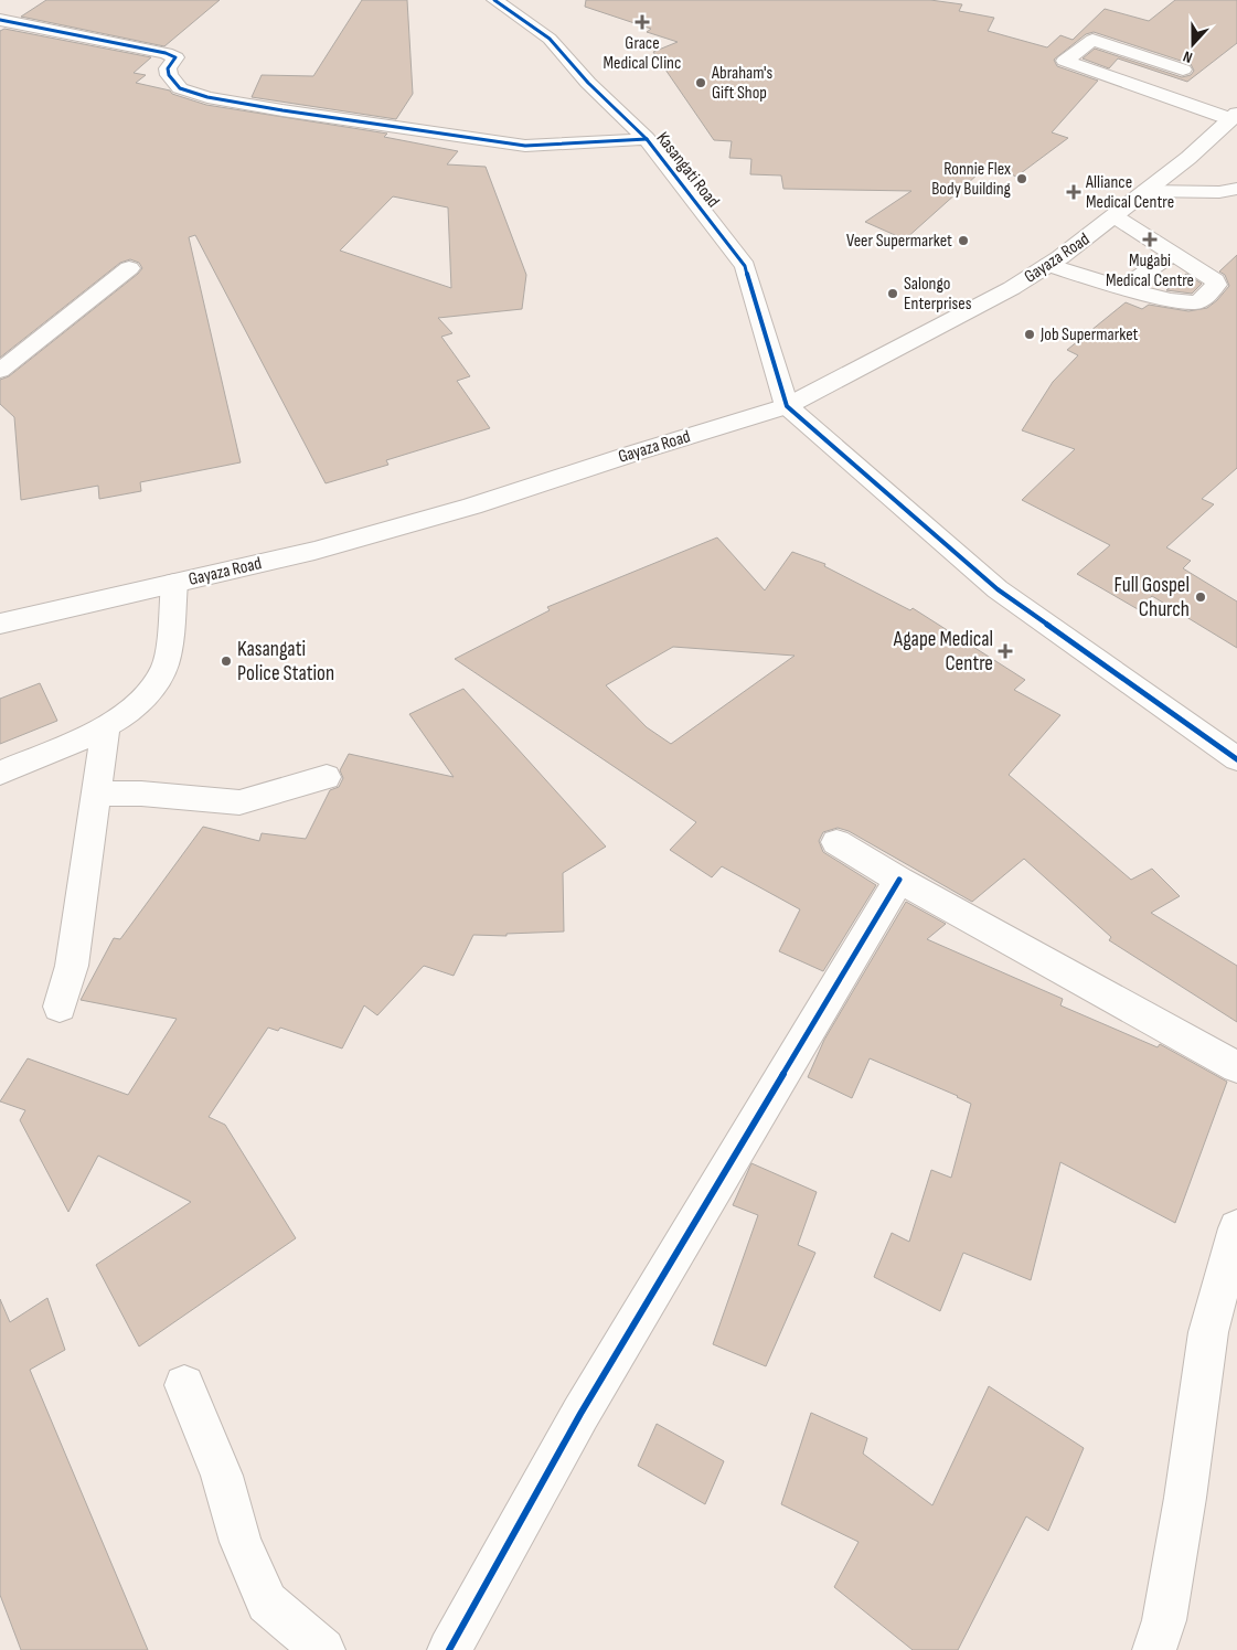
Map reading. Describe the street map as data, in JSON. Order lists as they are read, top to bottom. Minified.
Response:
{"streets":{"street":["Kasangati Road","Gayaza Road"]},"crossings":[["Kasangati Road","Gayaza Road"]],"places":{"health":["Grace Medical Clinc","Alliance Medical Centre","Mugabi Medical Centre","Agape Medical Centre"],"other":["Abraham's Gift Shop","Ronnie Flex Body Building","Veer Supermarket","Salongo Enterprises","Job Supermarket","Full Gospel Church","Kasangati Police Station"]},"north":"bottom"}
